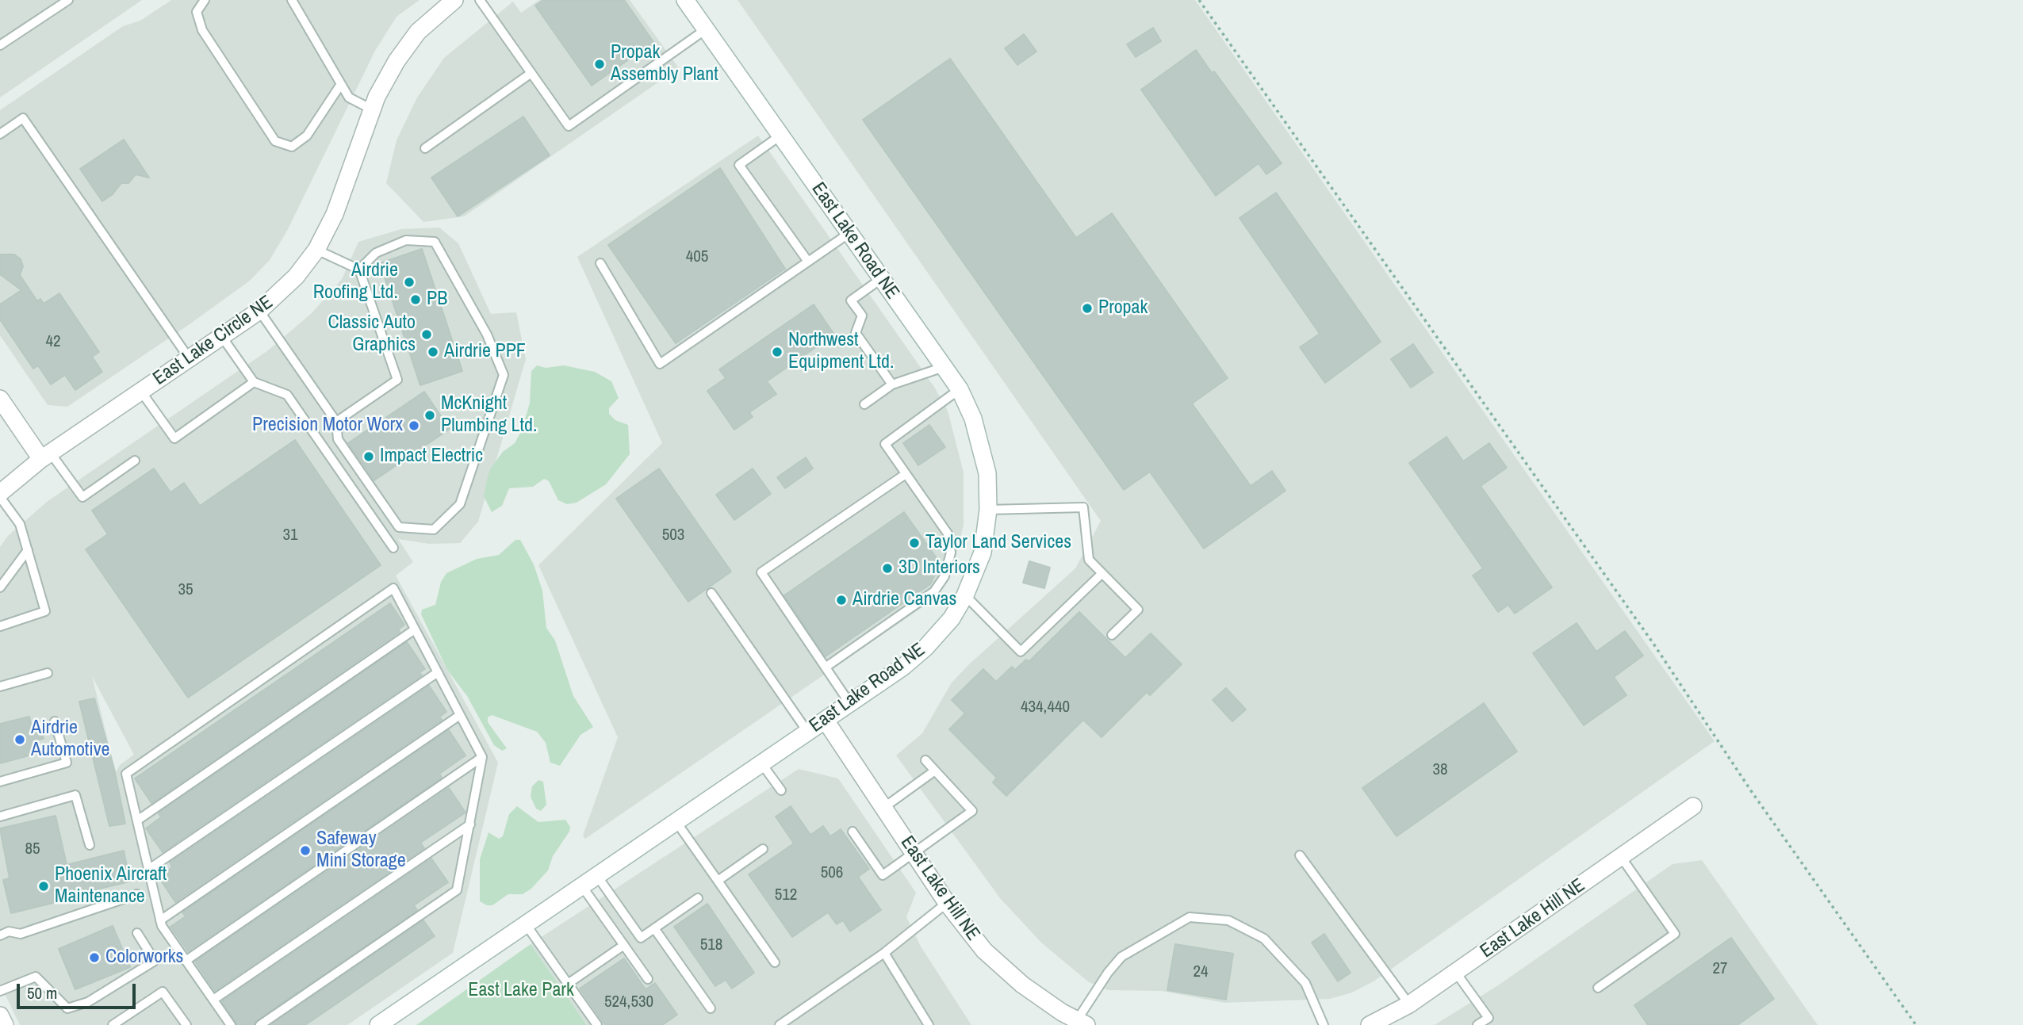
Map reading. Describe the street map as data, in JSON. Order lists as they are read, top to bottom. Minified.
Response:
{"streets":{"street":["East Lake Road NE","East Lake Circle NE","East Lake Hill NE"]},"crossings":[["East Lake Road NE","East Lake Hill NE"]],"parks":["East Lake Park"],"places":["Propak Assembly Plant","Airdrie Roofing Ltd.","PB","Propak","Classic Auto Graphics","Airdrie PPF","Northwest Equipment Ltd.","McKnight Plumbing Ltd.","Precision Motor Worx","Impact Electric","Taylor Land Services","3D Interiors","Airdrie Canvas","Airdrie Automotive","Safeway Mini Storage","Phoenix Aircraft Maintenance","Colorworks"],"house_numbers":["405","42","31","503","35","434,440","38","85","506","512","518","27","24","524,530"],"scale_bar":"50 m"}
